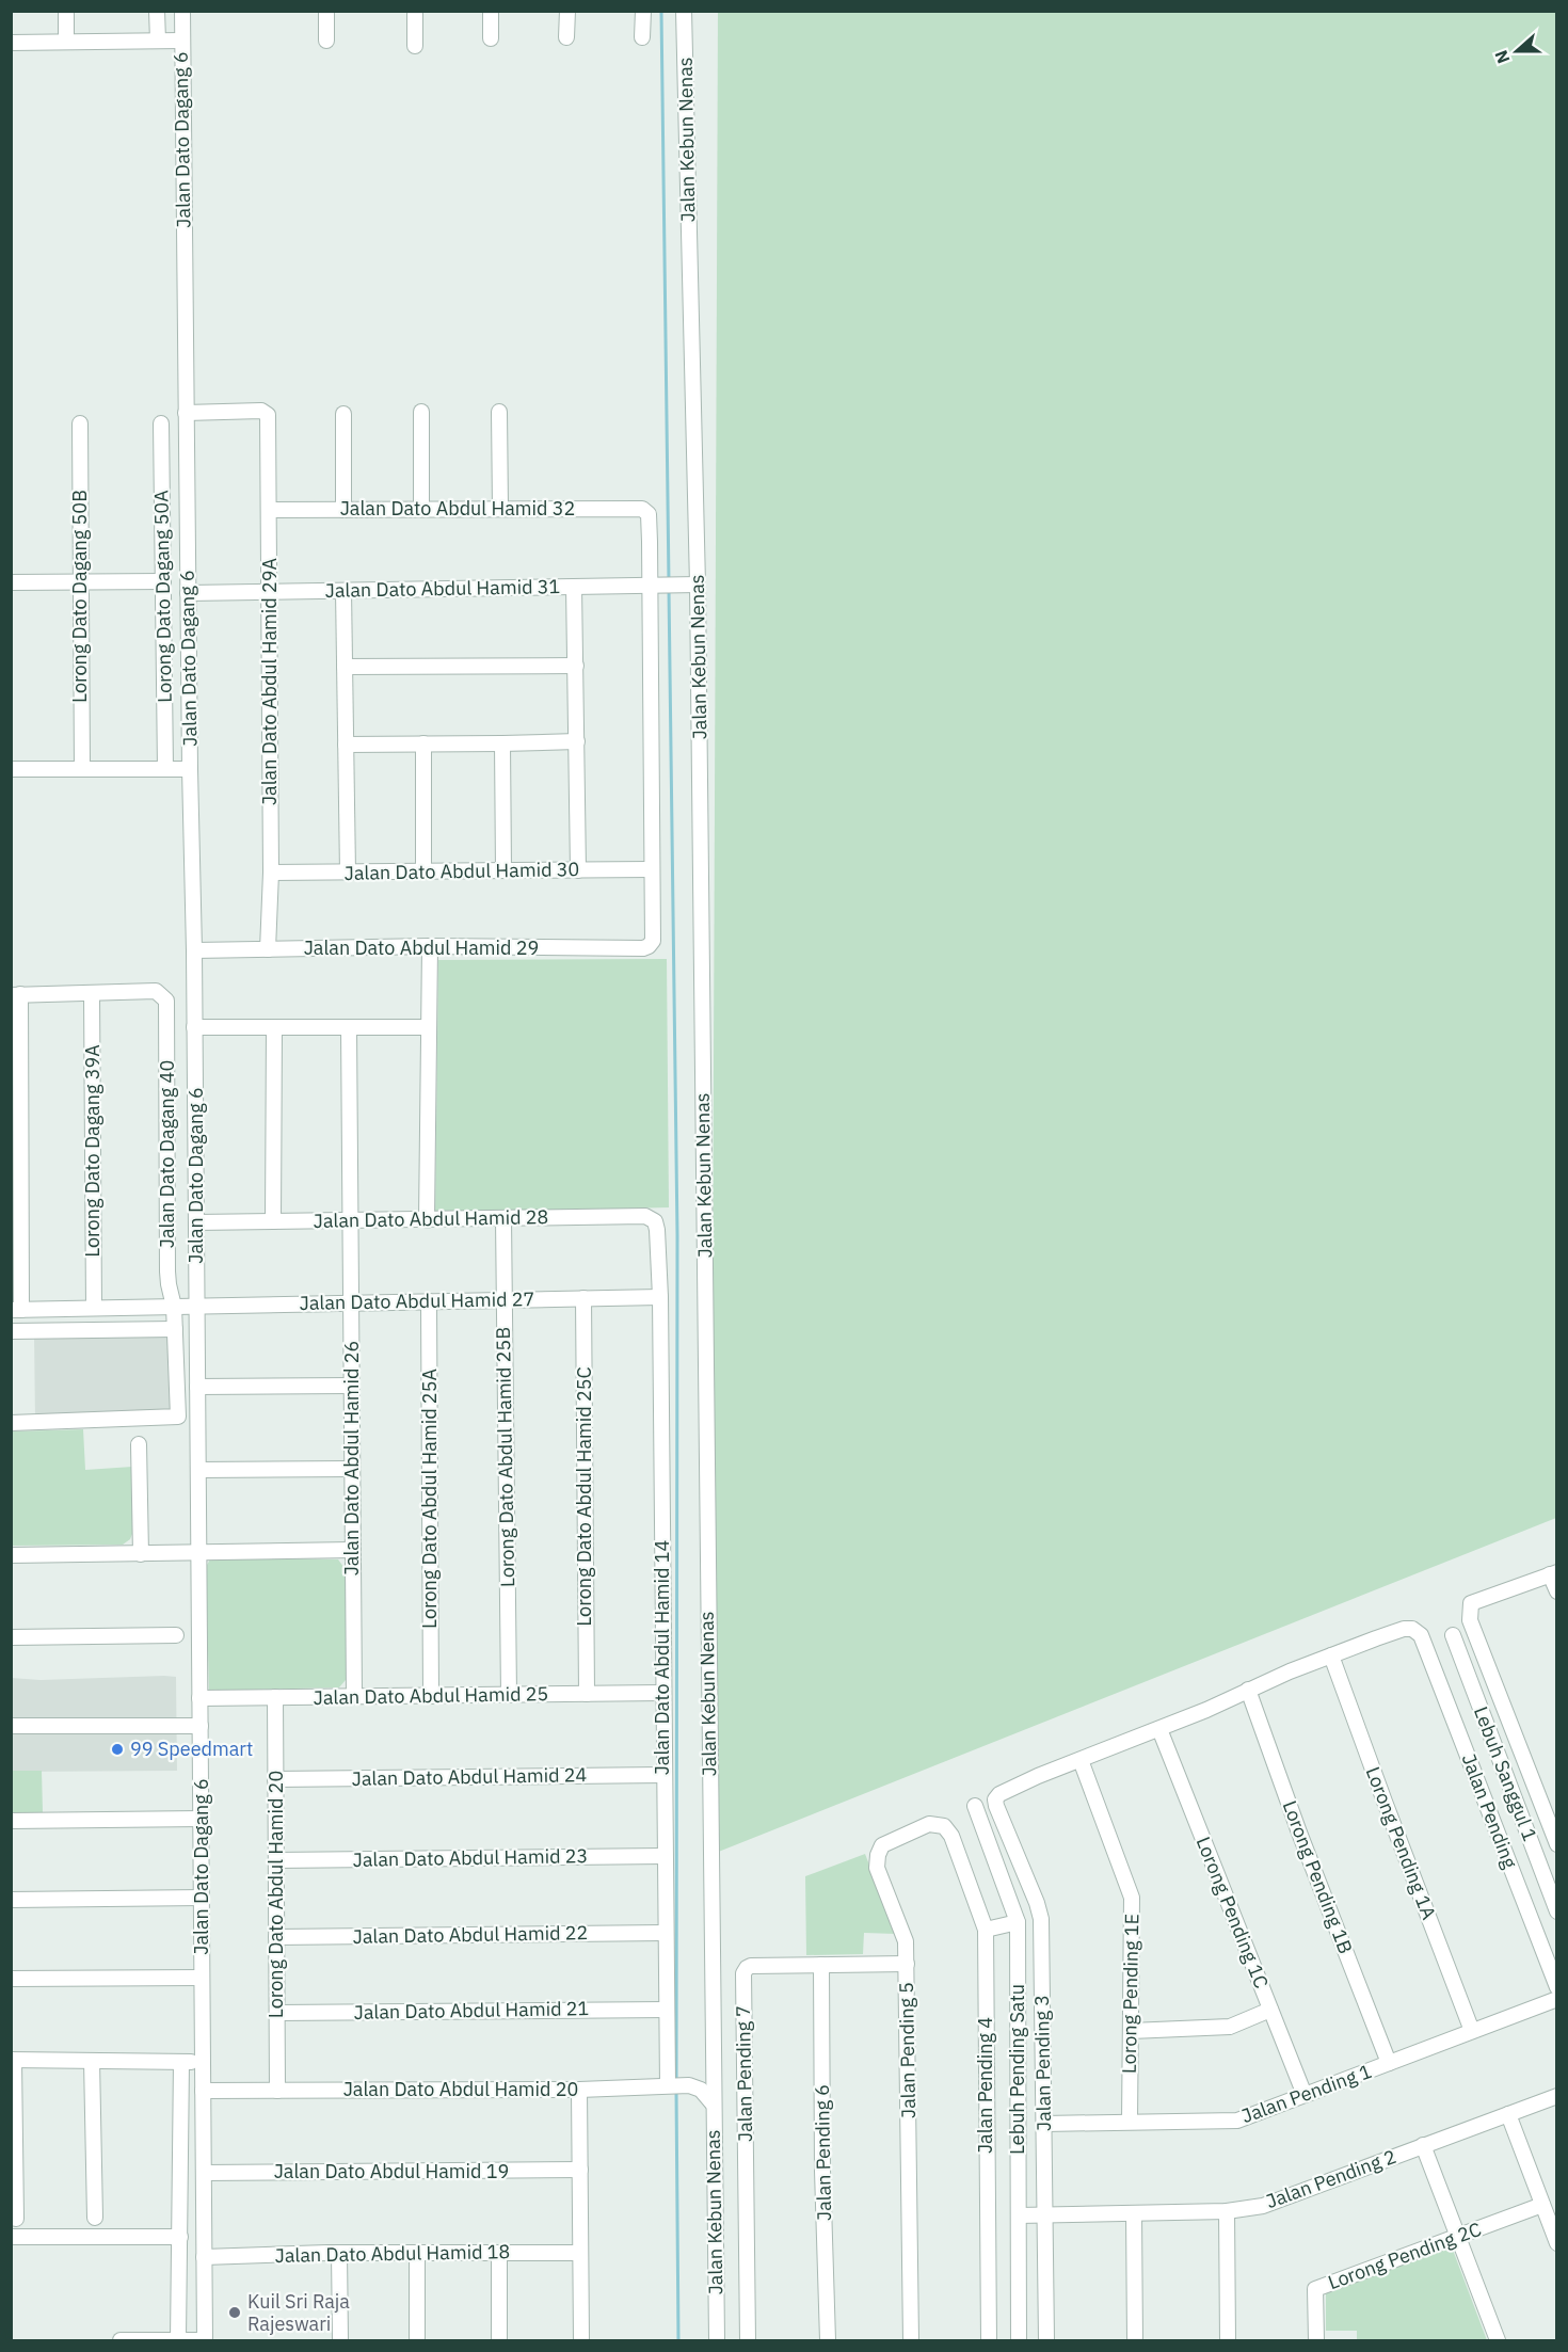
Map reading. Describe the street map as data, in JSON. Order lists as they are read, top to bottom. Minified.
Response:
{"streets":{"street":["Jalan Dato Dagang 6","Jalan Kebun Nenas","Jalan Dato Abdul Hamid 32","Jalan Dato Abdul Hamid 31","Lorong Dato Dagang 50B","Lorong Dato Dagang 50A","Jalan Dato Abdul Hamid 29A","Jalan Dato Abdul Hamid 30","Jalan Dato Abdul Hamid 29","Lorong Dato Dagang 39A","Jalan Dato Dagang 40","Jalan Dato Abdul Hamid 28","Jalan Dato Abdul Hamid 27","Lorong Dato Abdul Hamid 25B","Jalan Dato Abdul Hamid 26","Lorong Dato Abdul Hamid 25C","Lorong Dato Abdul Hamid 25A","Jalan Dato Abdul Hamid 14","Jalan Dato Abdul Hamid 25","Lebuh Sanggul 1","Jalan Dato Abdul Hamid 24","Jalan Pending","Lorong Pending 1A","Jalan Dato Abdul Hamid 23","Lorong Pending 1B","Lorong Dato Abdul Hamid 20","Lorong Pending 1C","Jalan Dato Abdul Hamid 22","Lorong Pending 1E","Jalan Dato Abdul Hamid 21","Jalan Pending 5","Jalan Pending 3","Lebuh Pending Satu","Jalan Pending 7","Jalan Pending 4","Jalan Dato Abdul Hamid 20","Jalan Pending 1","Jalan Pending 6","Jalan Dato Abdul Hamid 19","Jalan Pending 2","Jalan Dato Abdul Hamid 18","Lorong Pending 2C"]},"crossings":[["Jalan Dato Dagang 6","Jalan Dato Abdul Hamid 31"],["Jalan Dato Dagang 6","Jalan Dato Abdul Hamid 29A"],["Jalan Dato Dagang 6","Jalan Dato Abdul Hamid 29"],["Jalan Dato Dagang 6","Jalan Dato Abdul Hamid 28"],["Jalan Dato Dagang 6","Jalan Dato Abdul Hamid 27"],["Jalan Dato Dagang 6","Jalan Dato Abdul Hamid 25"],["Jalan Dato Dagang 6","Jalan Dato Abdul Hamid 20"],["Jalan Dato Dagang 6","Jalan Dato Abdul Hamid 19"],["Jalan Dato Dagang 6","Jalan Dato Abdul Hamid 18"],["Jalan Kebun Nenas","Jalan Dato Abdul Hamid 31"],["Jalan Kebun Nenas","Jalan Dato Abdul Hamid 20"],["Jalan Dato Abdul Hamid 32","Jalan Dato Abdul Hamid 31"],["Jalan Dato Abdul Hamid 32","Jalan Dato Abdul Hamid 29A"],["Jalan Dato Abdul Hamid 31","Jalan Dato Abdul Hamid 29A"],["Jalan Dato Abdul Hamid 29A","Jalan Dato Abdul Hamid 30"],["Jalan Dato Abdul Hamid 29A","Jalan Dato Abdul Hamid 29"],["Jalan Dato Abdul Hamid 30","Jalan Dato Abdul Hamid 29"],["Lorong Dato Dagang 39A","Jalan Dato Dagang 40"],["Lorong Dato Dagang 39A","Jalan Dato Abdul Hamid 27"],["Jalan Dato Dagang 40","Jalan Dato Abdul Hamid 27"],["Jalan Dato Abdul Hamid 28","Lorong Dato Abdul Hamid 25B"],["Jalan Dato Abdul Hamid 28","Jalan Dato Abdul Hamid 26"],["Jalan Dato Abdul Hamid 28","Jalan Dato Abdul Hamid 14"],["Jalan Dato Abdul Hamid 27","Lorong Dato Abdul Hamid 25B"],["Jalan Dato Abdul Hamid 27","Jalan Dato Abdul Hamid 26"],["Jalan Dato Abdul Hamid 27","Lorong Dato Abdul Hamid 25C"],["Jalan Dato Abdul Hamid 27","Lorong Dato Abdul Hamid 25A"],["Jalan Dato Abdul Hamid 27","Jalan Dato Abdul Hamid 14"],["Lorong Dato Abdul Hamid 25B","Jalan Dato Abdul Hamid 25"],["Jalan Dato Abdul Hamid 26","Jalan Dato Abdul Hamid 25"],["Lorong Dato Abdul Hamid 25C","Jalan Dato Abdul Hamid 25"],["Lorong Dato Abdul Hamid 25A","Jalan Dato Abdul Hamid 25"],["Jalan Dato Abdul Hamid 14","Jalan Dato Abdul Hamid 25"],["Jalan Dato Abdul Hamid 14","Jalan Dato Abdul Hamid 24"],["Jalan Dato Abdul Hamid 14","Jalan Dato Abdul Hamid 23"],["Jalan Dato Abdul Hamid 14","Jalan Dato Abdul Hamid 22"],["Jalan Dato Abdul Hamid 14","Jalan Dato Abdul Hamid 21"],["Jalan Dato Abdul Hamid 14","Jalan Dato Abdul Hamid 20"],["Jalan Dato Abdul Hamid 25","Lorong Dato Abdul Hamid 20"],["Jalan Dato Abdul Hamid 24","Lorong Dato Abdul Hamid 20"],["Jalan Pending","Lorong Pending 1A"],["Lorong Pending 1A","Jalan Pending 1"],["Jalan Dato Abdul Hamid 23","Lorong Dato Abdul Hamid 20"],["Lorong Pending 1B","Jalan Pending 1"],["Lorong Dato Abdul Hamid 20","Jalan Dato Abdul Hamid 22"],["Lorong Dato Abdul Hamid 20","Jalan Dato Abdul Hamid 21"],["Lorong Dato Abdul Hamid 20","Jalan Dato Abdul Hamid 20"],["Lorong Pending 1C","Jalan Pending 1"],["Lorong Pending 1E","Jalan Pending 3"],["Lorong Pending 1E","Jalan Pending 1"],["Jalan Pending 5","Jalan Pending 7"],["Jalan Pending 5","Jalan Pending 4"],["Jalan Pending 3","Jalan Pending 1"],["Jalan Pending 3","Jalan Pending 2"],["Lebuh Pending Satu","Jalan Pending 2"],["Jalan Pending 7","Jalan Pending 6"]],"places":["99 Speedmart","Kuil Sri Raja Rajeswari"],"north":"left"}
